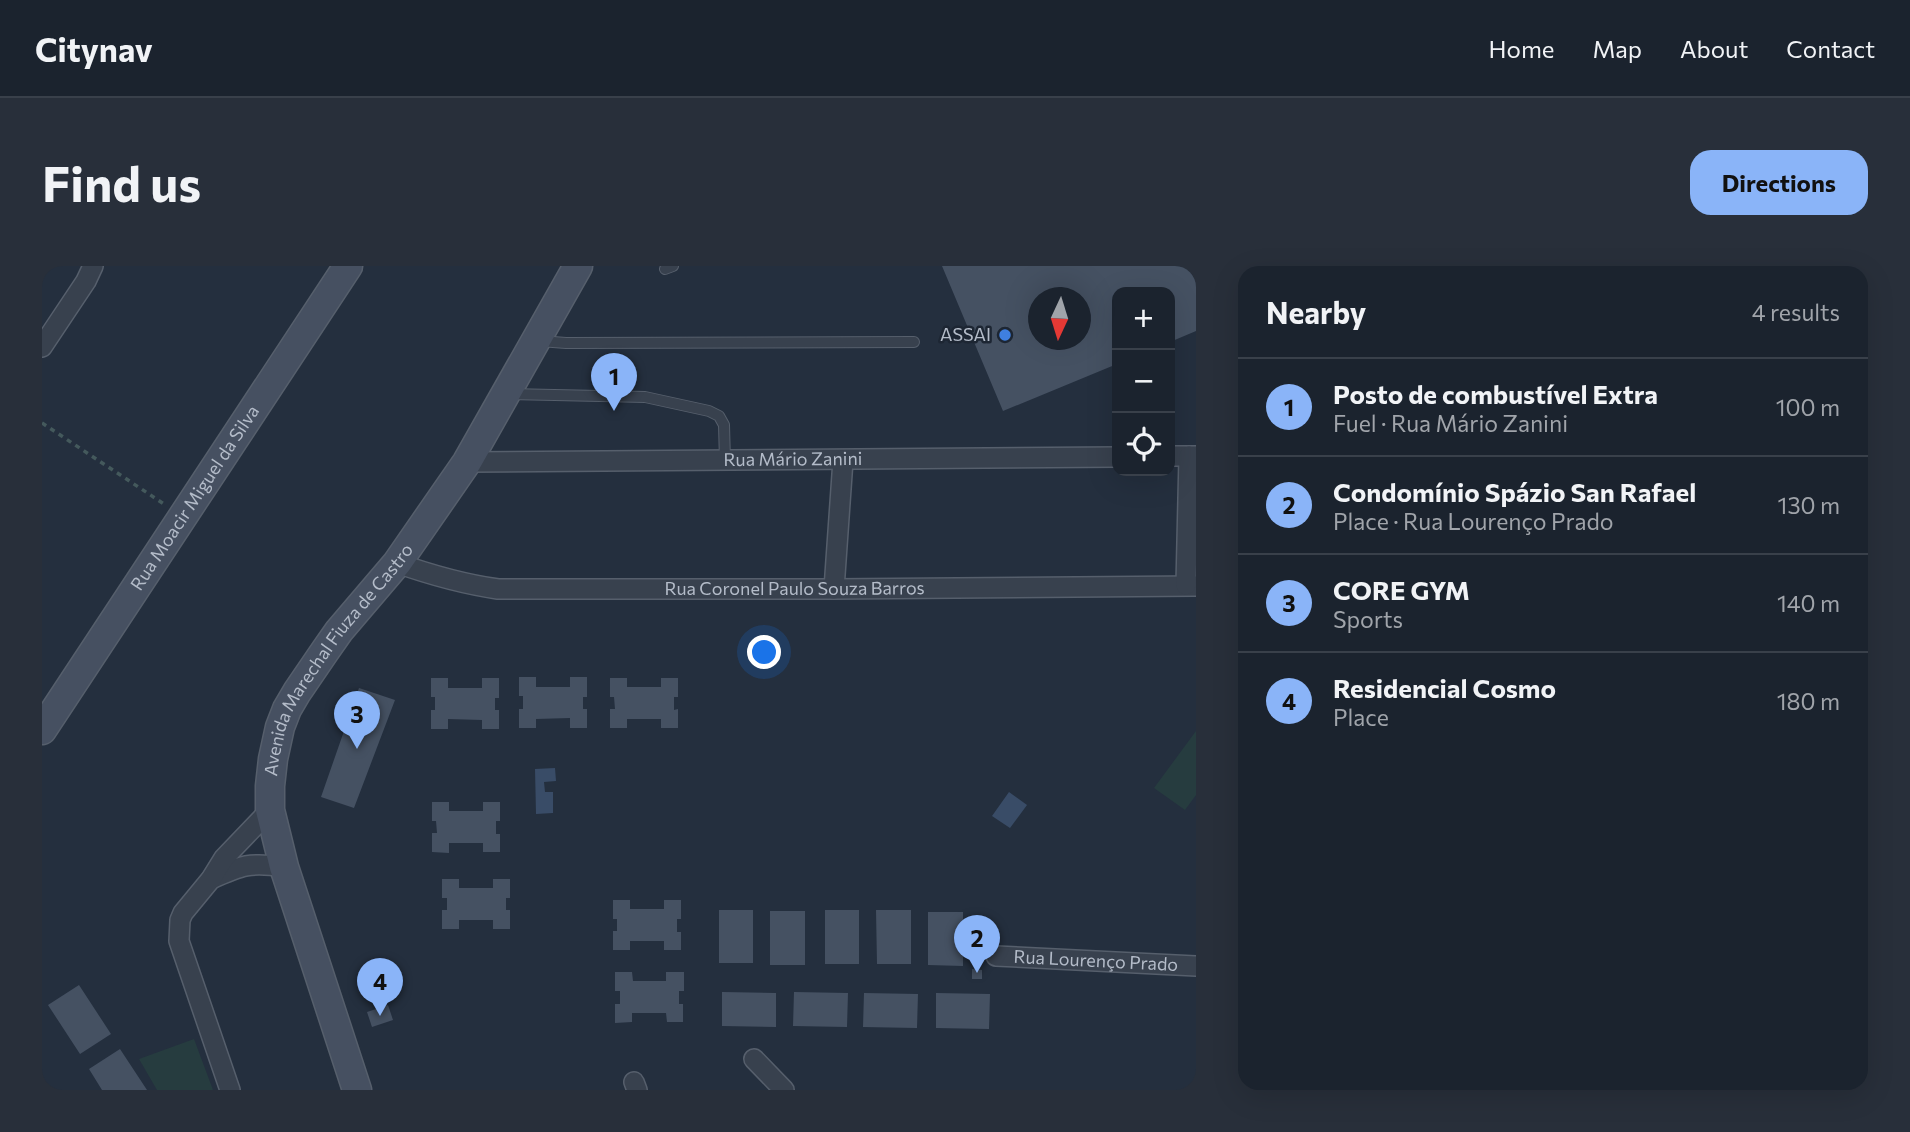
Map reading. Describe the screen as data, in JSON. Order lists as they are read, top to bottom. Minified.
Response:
{"streets":{"main road":["Rua Moacir Miguel da Silva","Avenida Marechal Fiuza de Castro"],"street":["Rua Mário Zanini","Rua Coronel Paulo Souza Barros","Rua Lourenço Prado"]},"crossings":[["Rua Mário Zanini","Avenida Marechal Fiuza de Castro"],["Rua Coronel Paulo Souza Barros","Avenida Marechal Fiuza de Castro"]],"places":["ASSAI"],"north":"bottom","page":{"header":"Citynav","nav":["Home","Map","About","Contact"],"buttons":"Directions","title":"Find us","heading":["Nearby","4 results"],"map_buttons":["+","−"],"pins":["1","3","2","4"],"list":[{"mark":"1","name":"Posto de combustível Extra","note":"Fuel · Rua Mário Zanini","value":"100 m"},{"mark":"2","name":"Condomínio Spázio San Rafael","note":"Place · Rua Lourenço Prado","value":"130 m"},{"mark":"3","name":"CORE GYM","note":"Sports","value":"140 m"},{"mark":"4","name":"Residencial Cosmo","note":"Place","value":"180 m"}]}}
